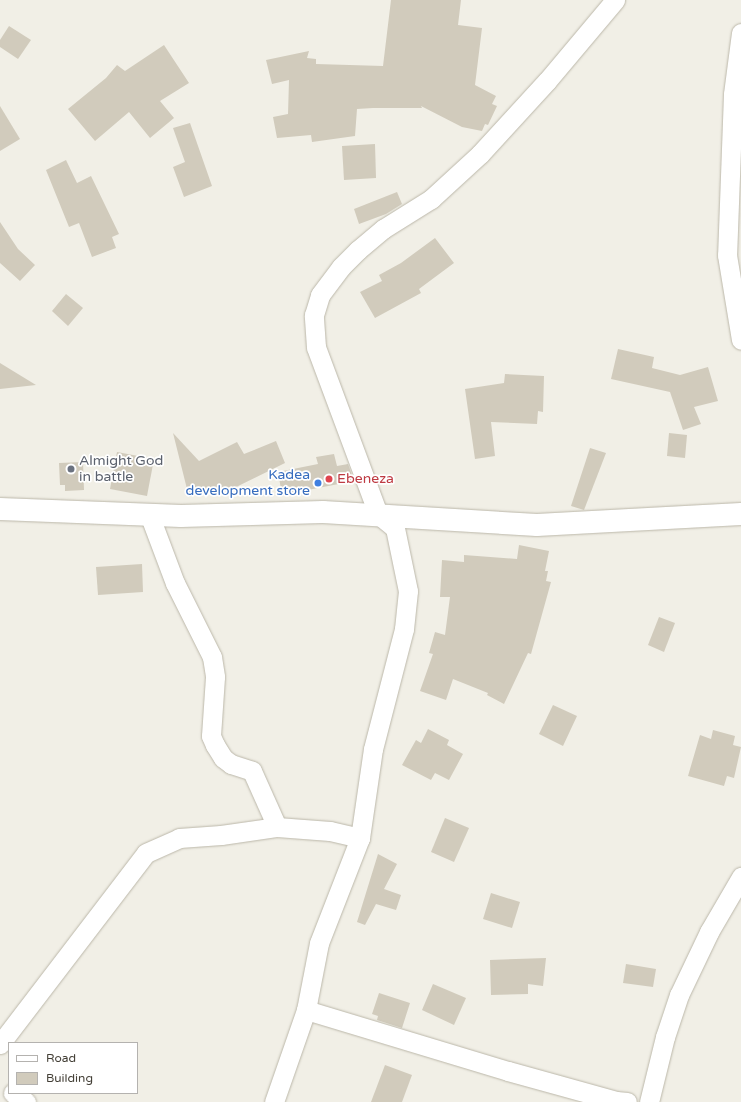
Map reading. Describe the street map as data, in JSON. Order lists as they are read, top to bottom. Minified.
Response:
{"places":["Almight God in battle","Ebeneza","Kadea development store"],"legend":["Road","Building"]}
